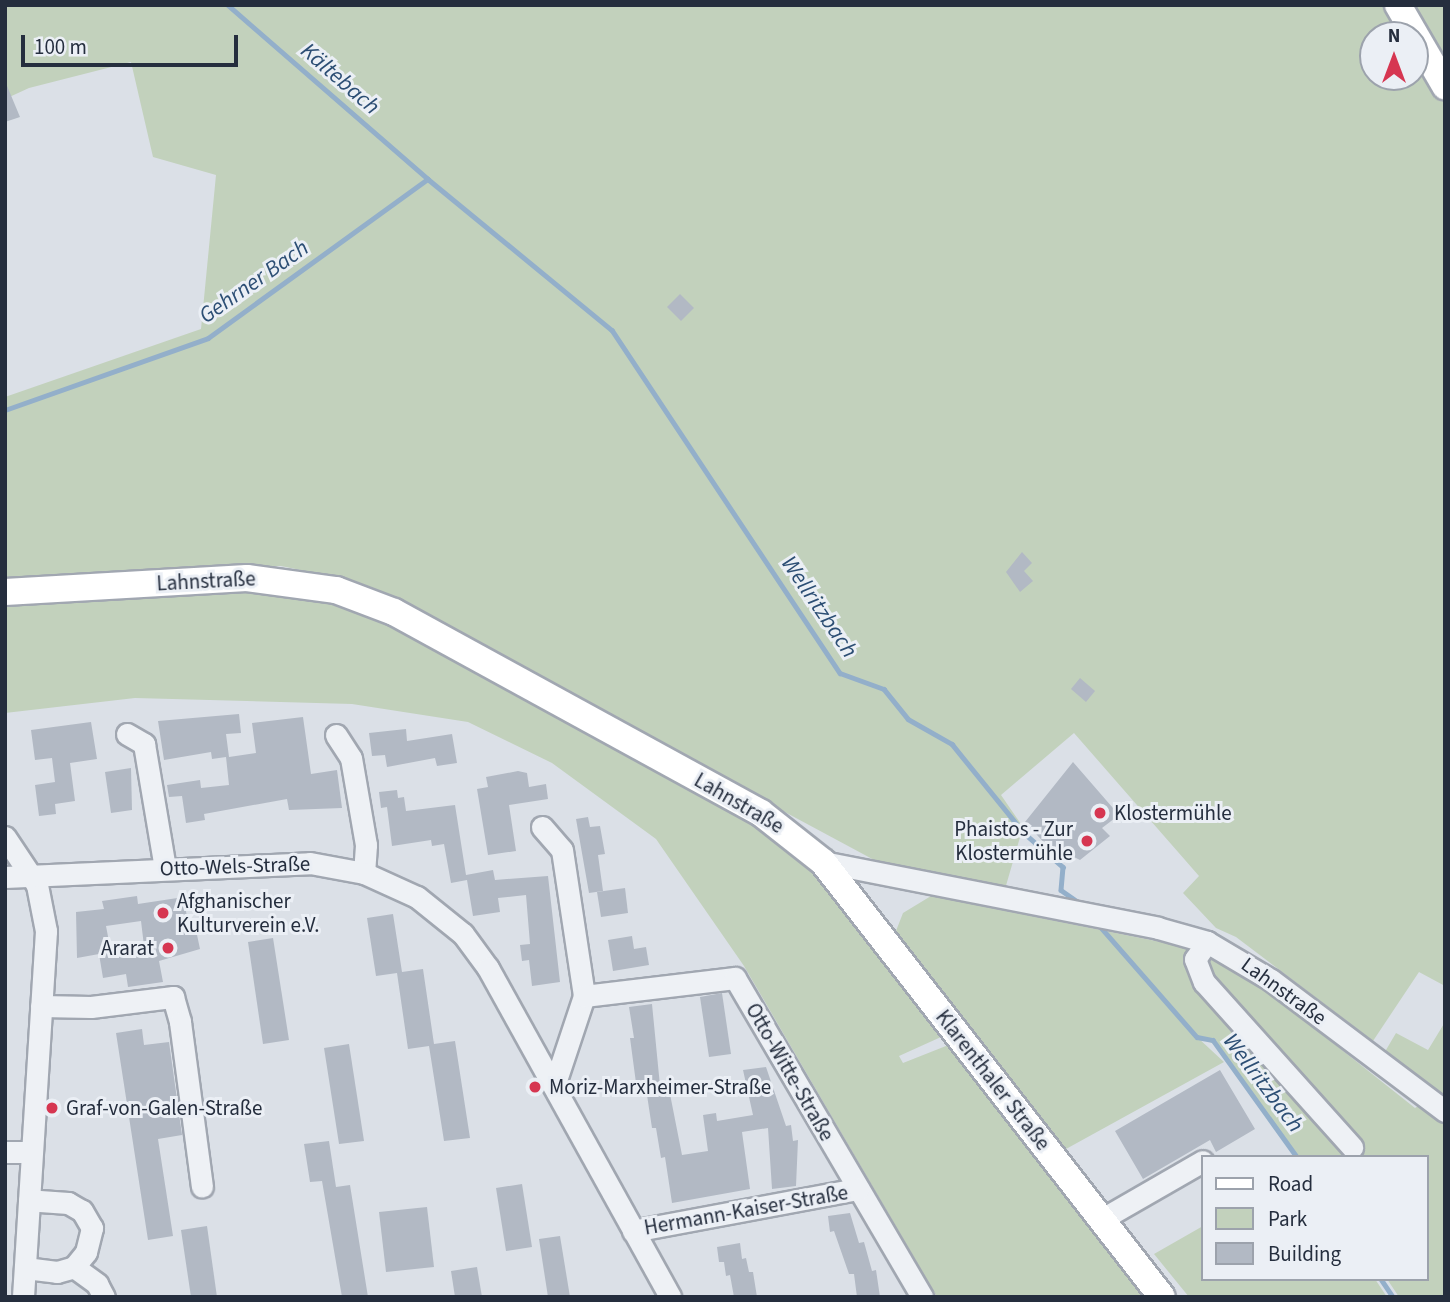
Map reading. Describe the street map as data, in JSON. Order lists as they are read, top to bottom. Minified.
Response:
{"streets":{"main road":["Lahnstraße","Klarenthaler Straße"],"street":["Otto-Wels-Straße","Otto-Witte-Straße","Hermann-Kaiser-Straße"]},"crossings":[["Lahnstraße","Klarenthaler Straße"],["Otto-Wels-Straße","Hermann-Kaiser-Straße"],["Otto-Witte-Straße","Hermann-Kaiser-Straße"]],"water":["Kältebach","Gehrner Bach","Wellritzbach"],"places":["Klostermühle","Phaistos - Zur Klostermühle","Afghanischer Kulturverein e.V.","Ararat","Moriz-Marxheimer-Straße","Graf-von-Galen-Straße"],"legend":["Road","Park","Building"],"scale_bar":"100 m","north":"top"}
